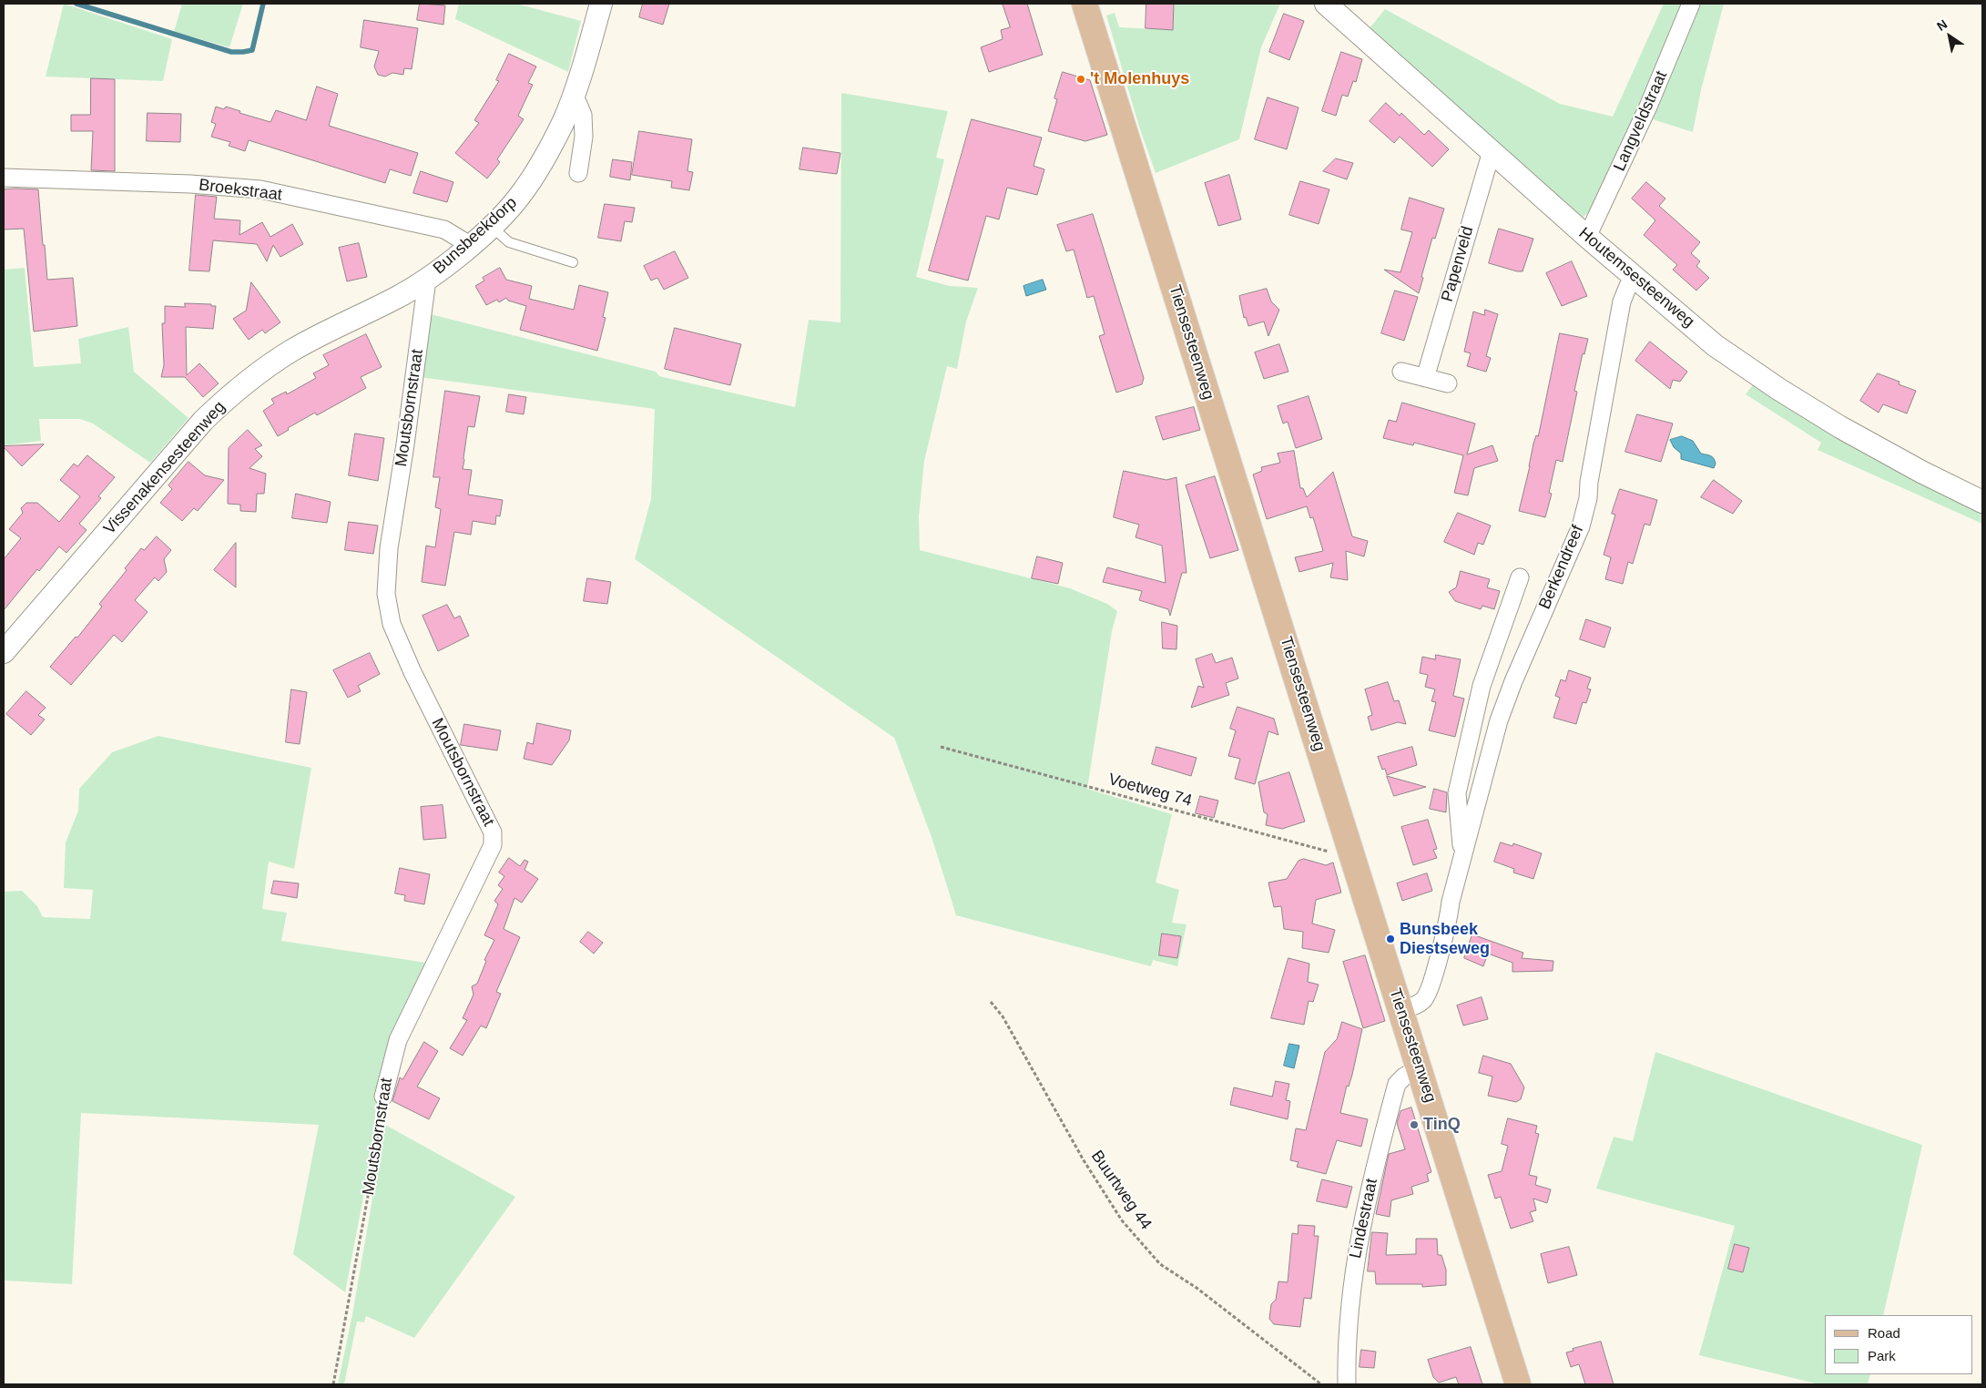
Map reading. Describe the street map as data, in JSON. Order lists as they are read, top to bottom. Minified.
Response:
{"streets":{"main road":["Tiensesteenweg"],"street":["Langveldstraat","Broekstraat","Bunsbeekdorp","Papenveld","Houtemsesteenweg","Moutsbornstraat","Vissenakensesteenweg","Berkendreef","Lindestraat"],"path":["Voetweg 74","Buurtweg 44"]},"crossings":[["Langveldstraat","Houtemsesteenweg"],["Broekstraat","Bunsbeekdorp"],["Bunsbeekdorp","Moutsbornstraat"],["Bunsbeekdorp","Vissenakensesteenweg"],["Papenveld","Houtemsesteenweg"],["Houtemsesteenweg","Berkendreef"],["Tiensesteenweg","Berkendreef"],["Tiensesteenweg","Voetweg 74"],["Tiensesteenweg","Lindestraat"],["Moutsbornstraat","Vissenakensesteenweg"]],"places":["'t Molenhuys","Bunsbeek Diestseweg","TinQ"],"legend":["Road","Park"],"north":"top left"}
